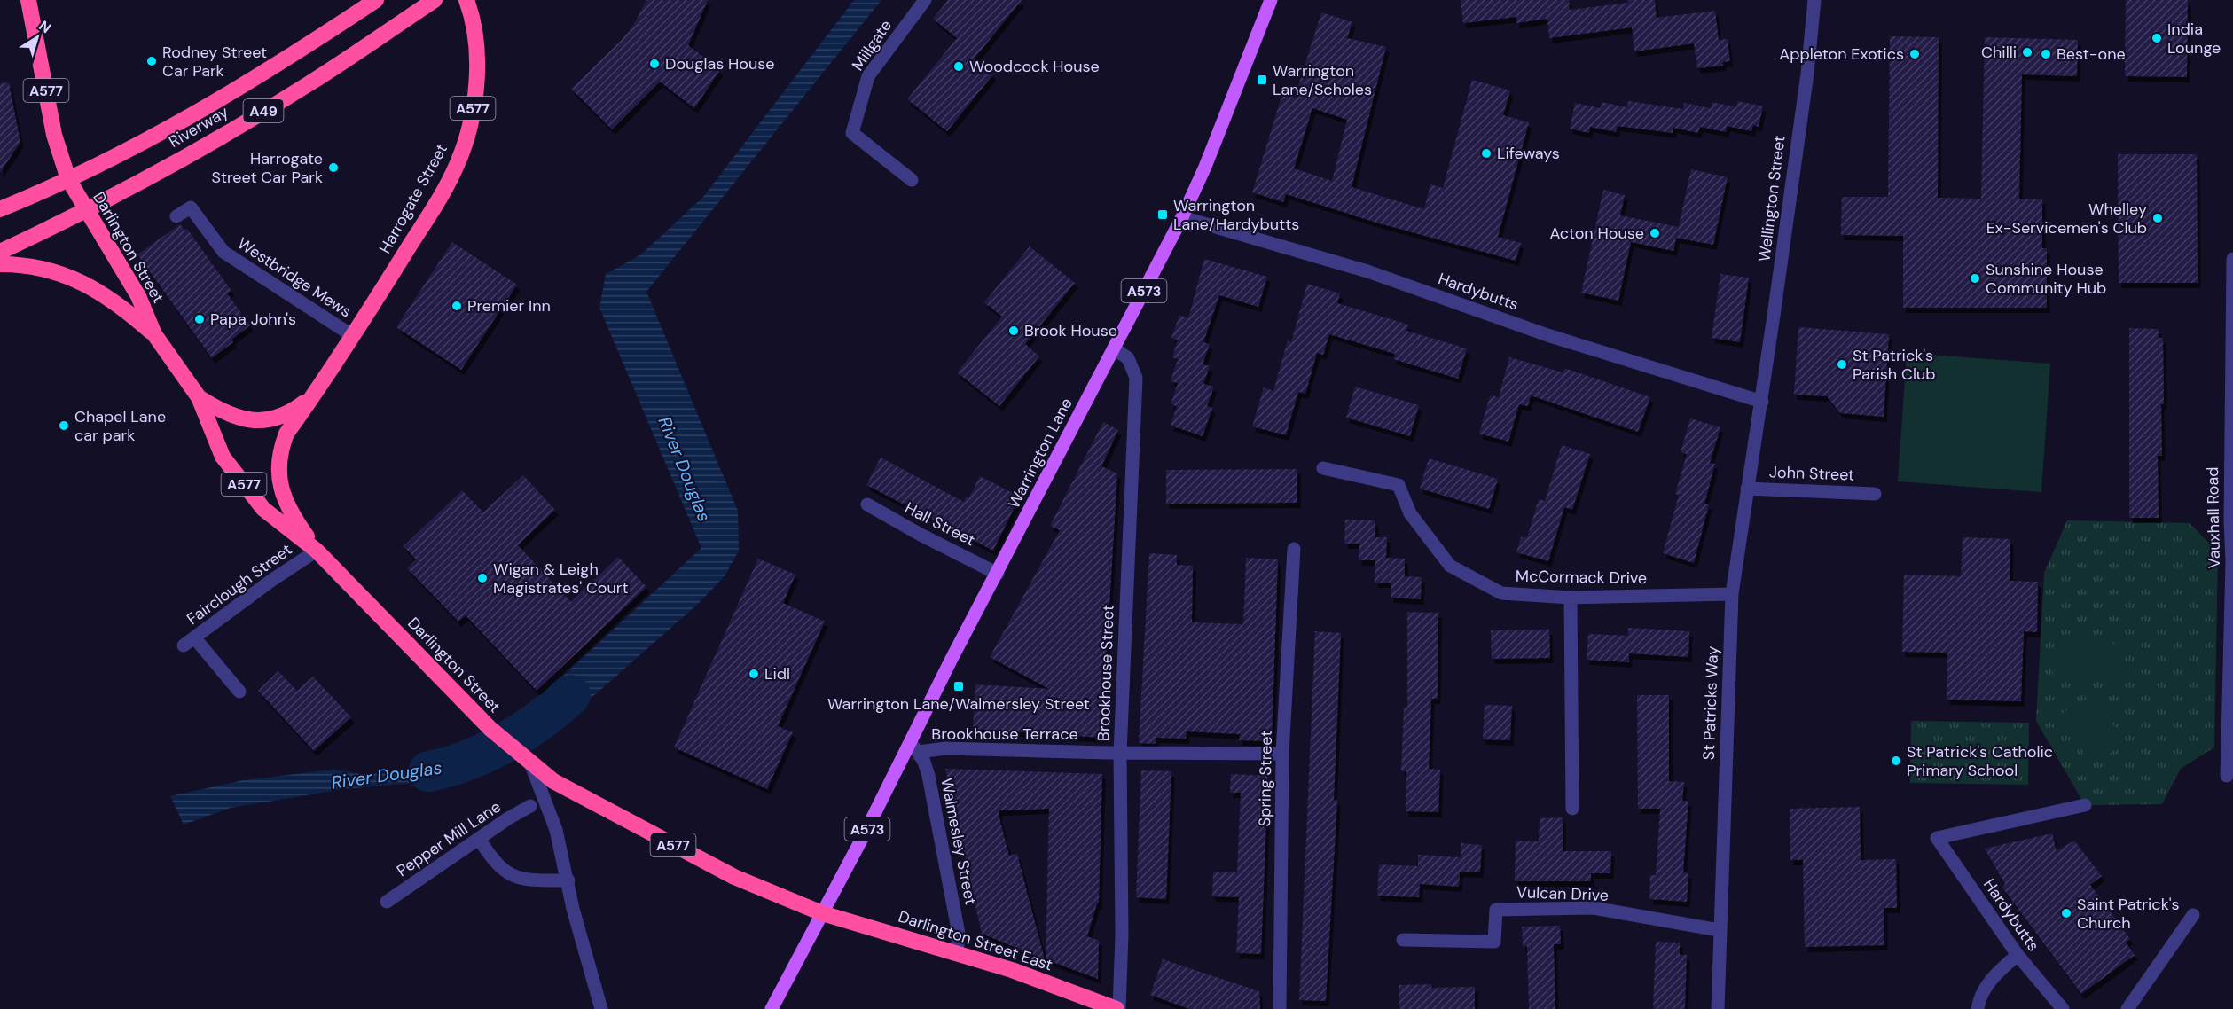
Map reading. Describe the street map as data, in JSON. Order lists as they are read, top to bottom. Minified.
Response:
{"streets":{"highway":["A577","A49","Riverway","Harrogate Street","Darlington Street","Darlington Street East"],"main road":["A573","Warrington Lane"],"street":["Millgate","Wellington Street","Westbridge Mews","Hardybutts","John Street","Vauxhall Road","Hall Street","McCormack Drive","Fairclough Street","Brookhouse Street","St Patricks Way","Brookhouse Terrace","Spring Street","Pepper Mill Lane","Walmesley Street","Vulcan Drive"]},"crossings":[["A577","A49"],["A577","Riverway"],["A577","Darlington Street"],["A49","Riverway"],["A49","Darlington Street"],["Riverway","Darlington Street"],["Harrogate Street","Darlington Street"],["Harrogate Street","Westbridge Mews"],["Harrogate Street","Fairclough Street"],["Wellington Street","Hardybutts"],["Wellington Street","St Patricks Way"],["Darlington Street","A573"],["Darlington Street","Warrington Lane"],["Darlington Street","Fairclough Street"],["Darlington Street","Darlington Street East"],["A573","Warrington Lane"],["A573","Darlington Street East"],["Hardybutts","Warrington Lane"],["Hardybutts","St Patricks Way"],["Warrington Lane","Hall Street"],["Warrington Lane","Brookhouse Street"],["Warrington Lane","Brookhouse Terrace"],["Warrington Lane","Walmesley Street"],["Warrington Lane","Darlington Street East"],["John Street","St Patricks Way"],["McCormack Drive","St Patricks Way"],["Brookhouse Street","Brookhouse Terrace"],["Brookhouse Street","Darlington Street East"],["St Patricks Way","Vulcan Drive"],["Brookhouse Terrace","Spring Street"],["Brookhouse Terrace","Walmesley Street"],["Walmesley Street","Darlington Street East"]],"water":["River Douglas"],"places":{"other":["India Lounge","Chilli","Appleton Exotics","Best-one","Rodney Street Car Park","Douglas House","Woodcock House","Lifeways","Harrogate Street Car Park","Whelley Ex-Servicemen's Club","Acton House","Sunshine House Community Hub","Premier Inn","Papa John's","Brook House","St Patrick's Parish Club","Chapel Lane car park","Wigan & Leigh Magistrates' Court","Lidl","St Patrick's Catholic Primary School","Saint Patrick's Church"],"transit":["Warrington Lane/Scholes","Warrington Lane/Hardybutts","Warrington Lane/Walmersley Street"]},"north":"top right"}
